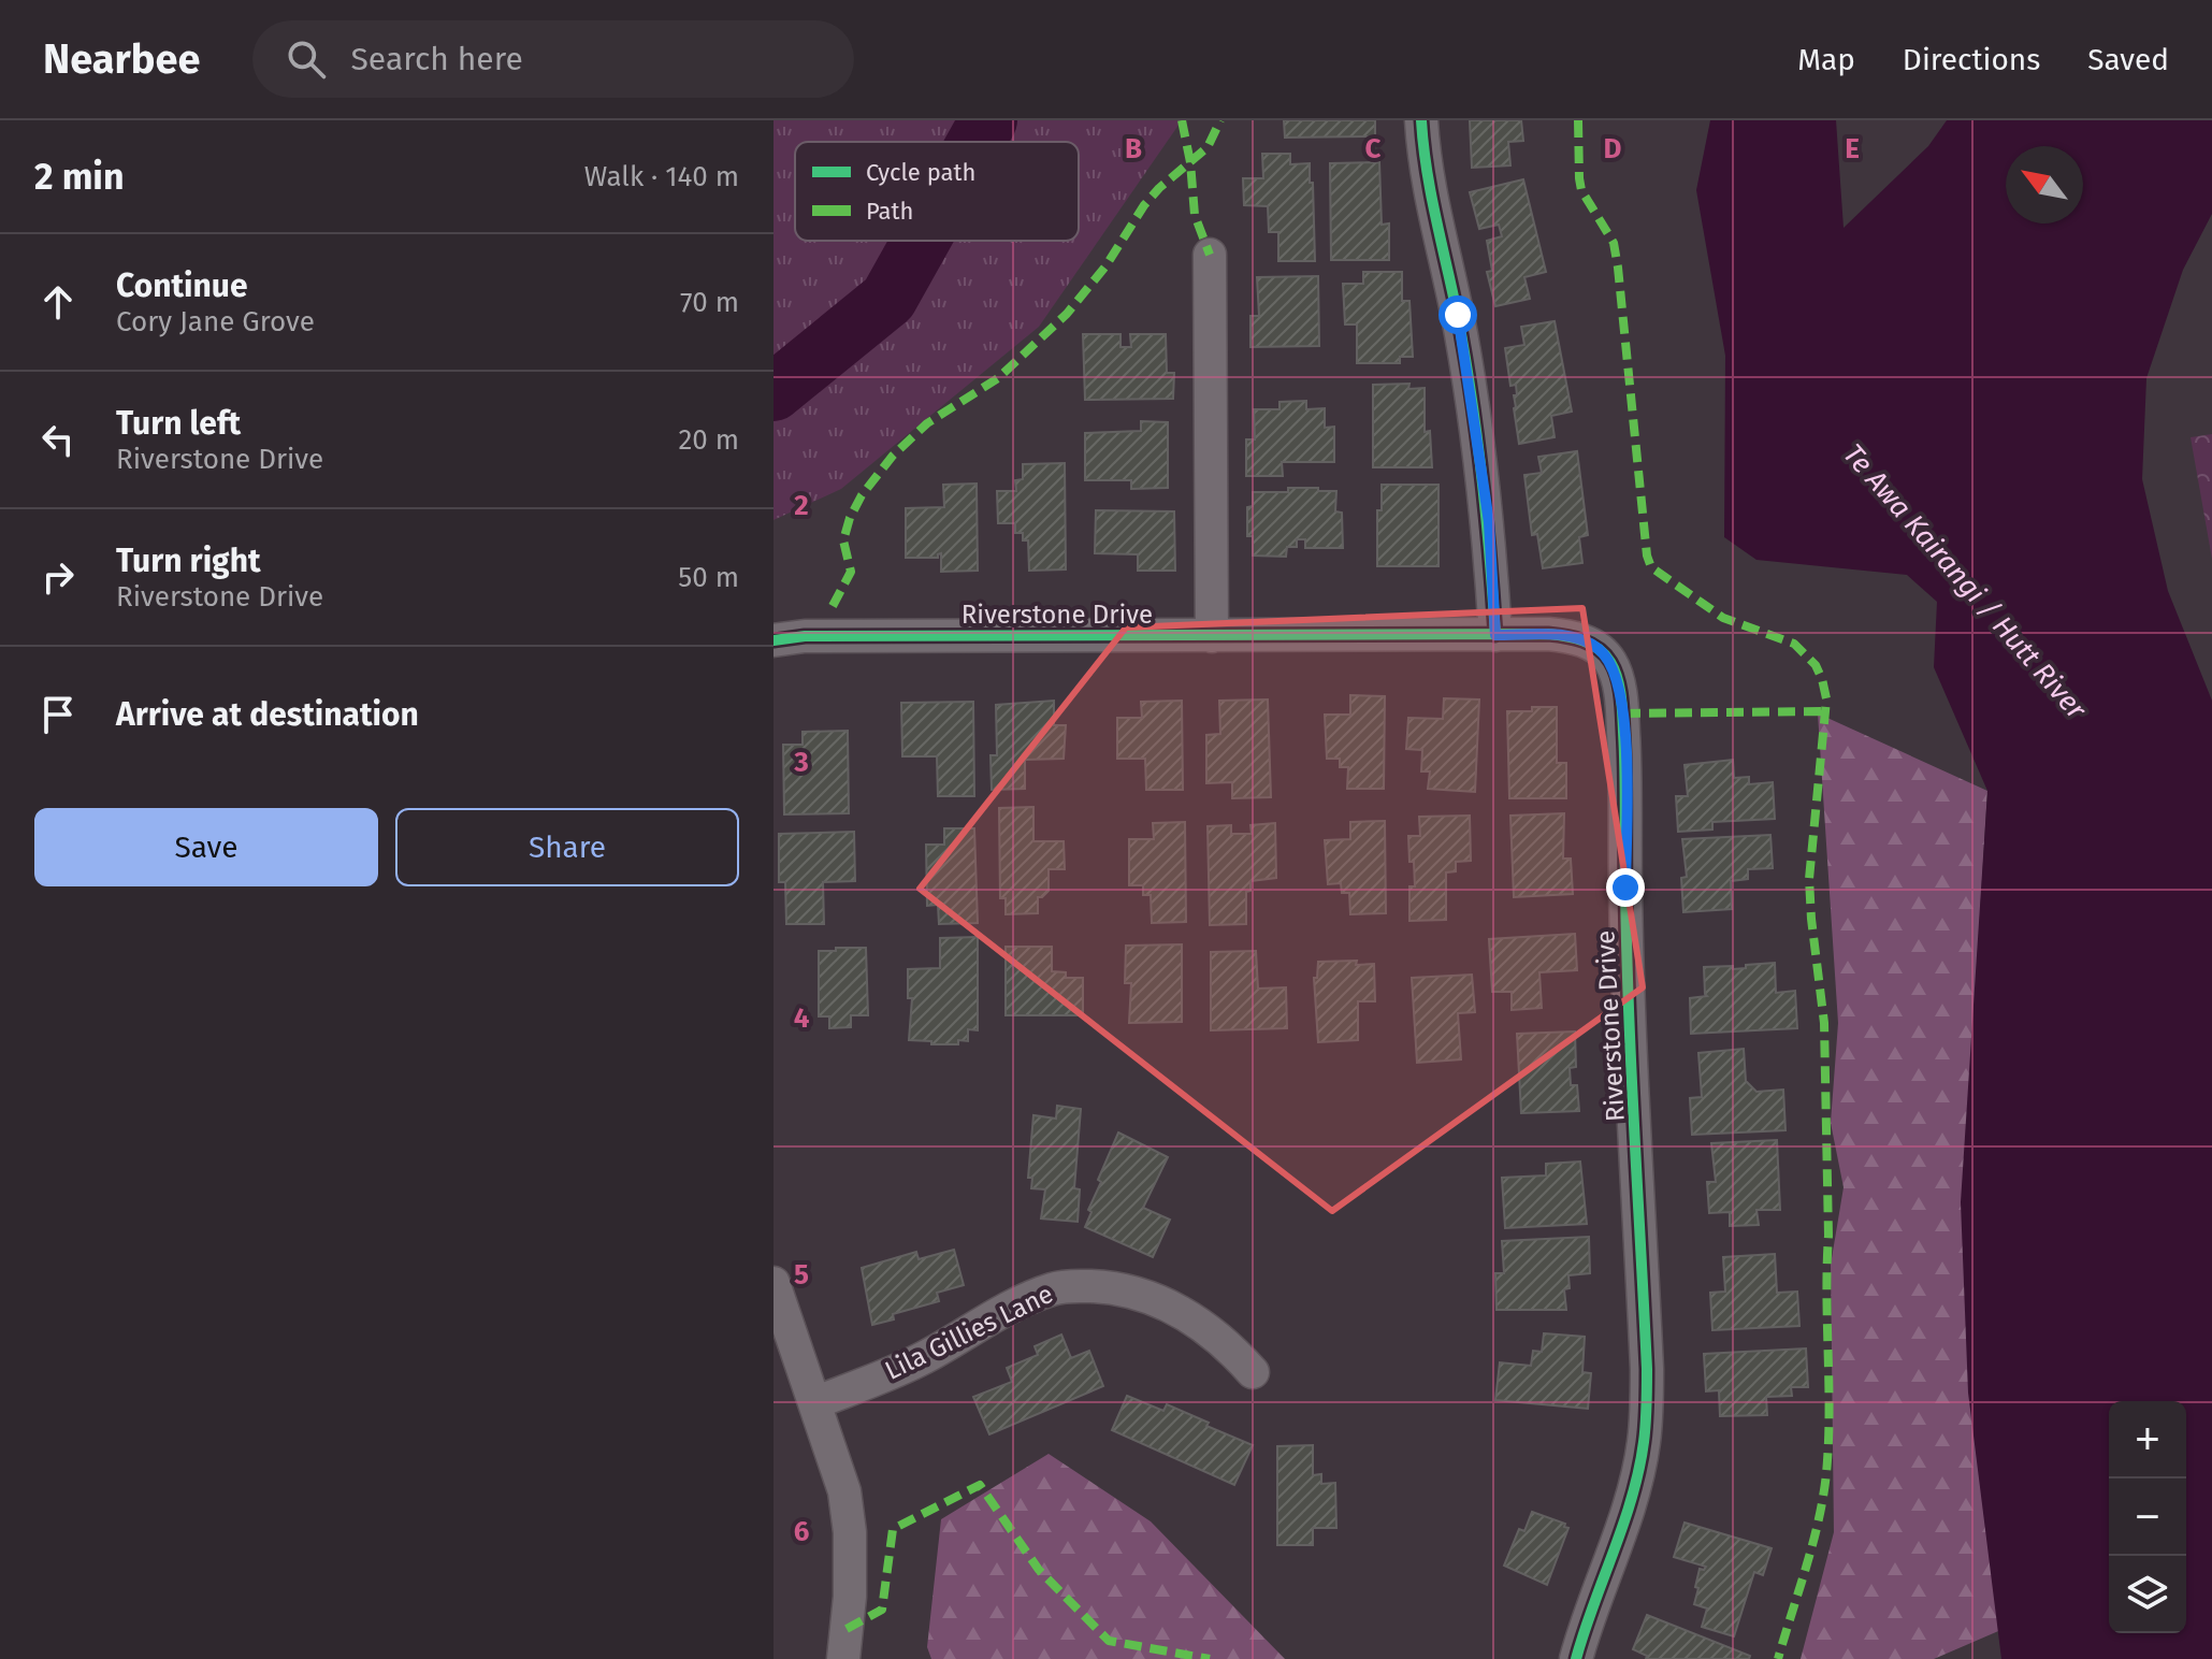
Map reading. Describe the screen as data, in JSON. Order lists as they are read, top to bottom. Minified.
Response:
{"streets":{"street":["Riverstone Drive","Lila Gillies Lane"]},"water":["Te Awa Kairangi / Hutt River"],"legend":["Cycle path","Path"],"north":"top left","page":{"header":"Nearbee","search":"Search here","nav":["Map","Directions","Saved"],"heading":["2 min","Walk · 140 m"],"list":[["Continue","Cory Jane Grove","70 m"],["Turn left","Riverstone Drive","20 m"],["Turn right","Riverstone Drive","50 m"],"Arrive at destination"],"buttons":["Save","Share"],"map_buttons":["+","−"]},"grid":{"columns":["B","C","D","E"],"rows":["2","3","4","5","6"]}}
